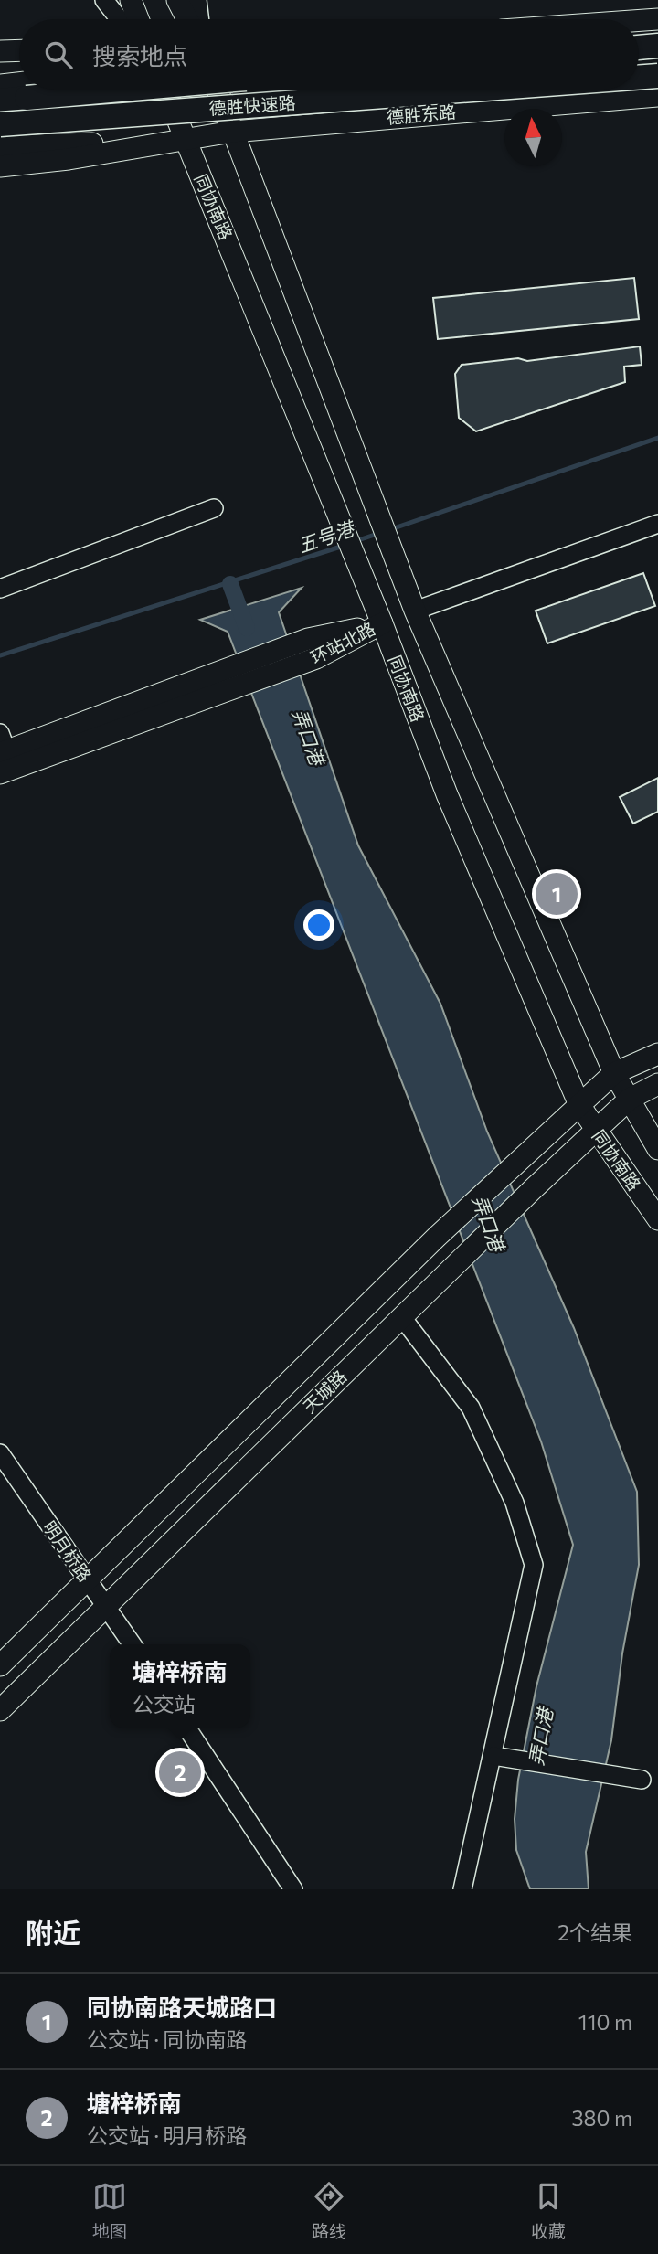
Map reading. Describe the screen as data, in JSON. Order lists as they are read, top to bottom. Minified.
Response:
{"streets":{"highway":["德胜快速路"],"main road":["德胜东路","同协南路","环站北路","天城路"],"street":["明月桥路"]},"crossings":[["德胜东路","同协南路"],["同协南路","环站北路"],["同协南路","天城路"],["天城路","明月桥路"]],"water":["五号港","弄口港"],"north":"top","page":{"search":"搜索地点","pins":["1","2"],"popup":["塘梓桥南","公交站"],"heading":["附近","2个结果"],"list":[{"mark":"1","name":"同协南路天城路口","note":"公交站 · 同协南路","value":"110 m"},{"mark":"2","name":"塘梓桥南","note":"公交站 · 明月桥路","value":"380 m"}],"nav":["地图","路线","收藏"]}}
